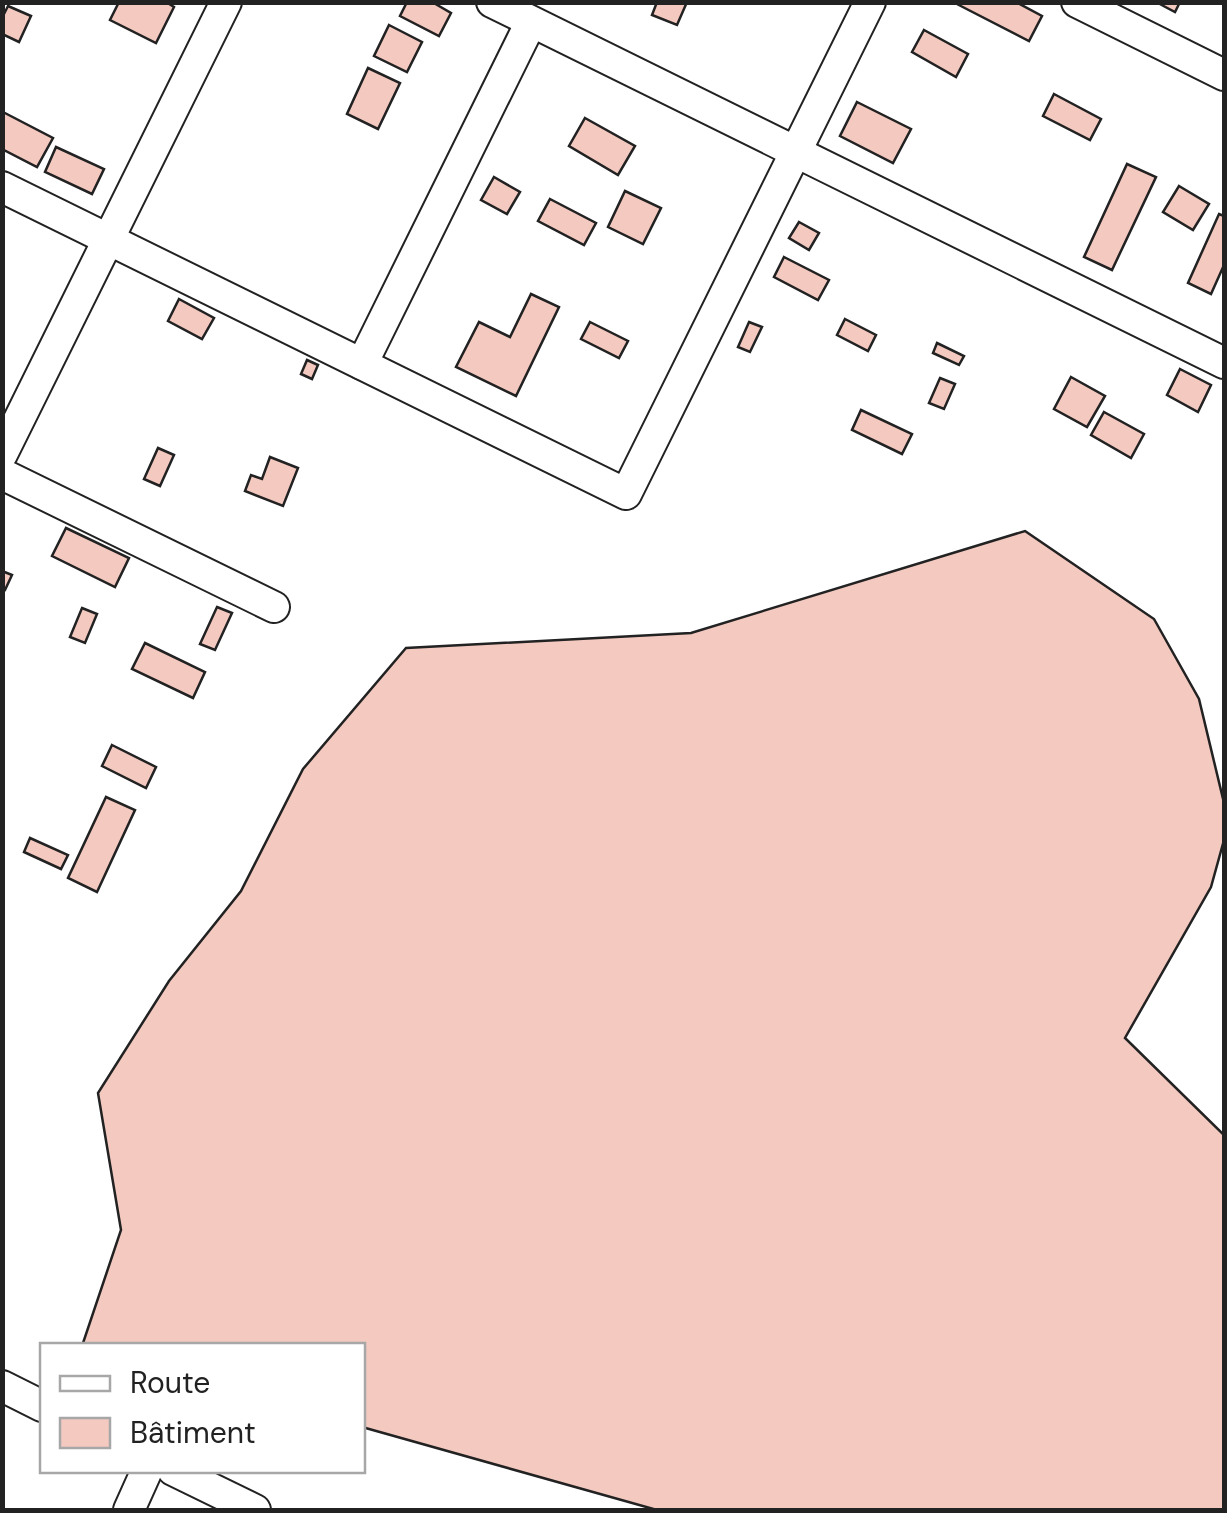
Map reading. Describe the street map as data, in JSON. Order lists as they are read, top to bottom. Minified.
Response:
{"legend":["Route","Bâtiment"]}
